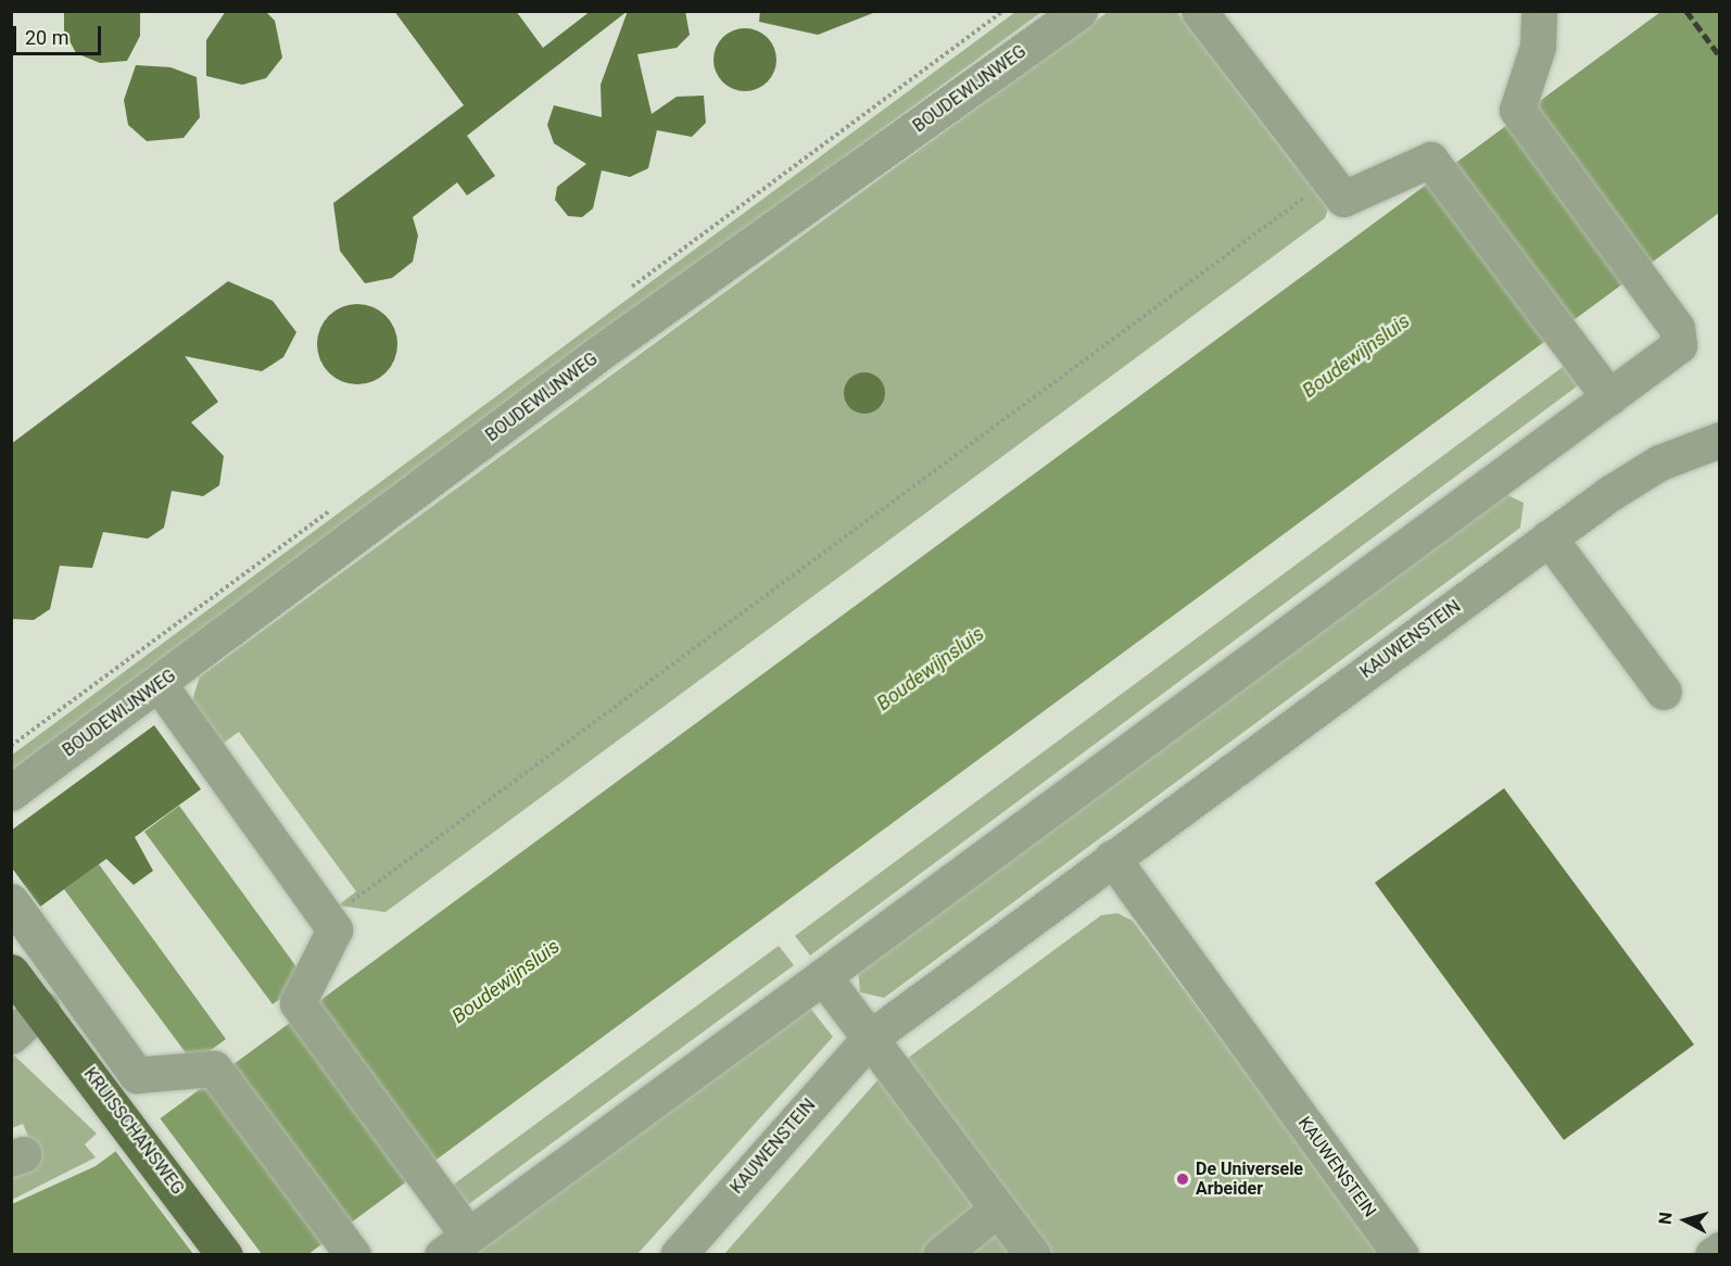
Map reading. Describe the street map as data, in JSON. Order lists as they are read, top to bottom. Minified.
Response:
{"streets":{"main road":["KRUISSCHANSWEG"],"street":["BOUDEWIJNWEG","KAUWENSTEIN"]},"water":["Boudewijnsluis"],"places":["De Universele Arbeider"],"scale_bar":"20 m","north":"left"}
